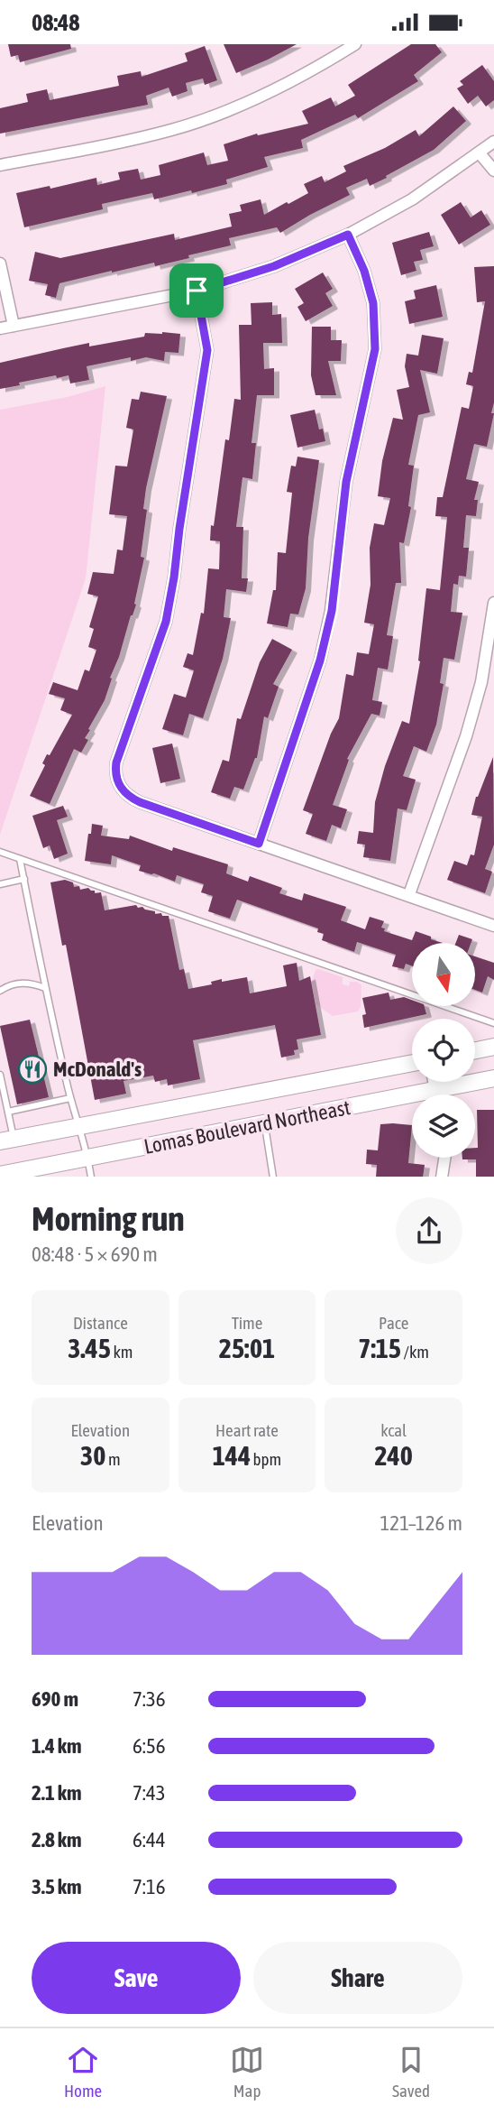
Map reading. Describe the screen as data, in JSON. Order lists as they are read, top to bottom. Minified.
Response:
{"streets":{"main road":["Lomas Boulevard Northeast"]},"places":{"restaurant":["McDonald's"]},"north":"bottom","page":{"status":"08:48","heading":["Morning run","08:48 · 5 × 690 m"],"stats":[["Distance","3.45 km"],["Time","25:01"],["Pace","7:15 /km"],["Elevation","30 m"],["Heart rate","144 bpm"],["kcal","240"]],"chart":["Elevation","121–126 m"],"list":[{"name":"690 m","note":"7:36"},{"name":"1.4 km","note":"6:56"},{"name":"2.1 km","note":"7:43"},{"name":"2.8 km","note":"6:44"},{"name":"3.5 km","note":"7:16"}],"buttons":["Save","Share"],"tabs":["Home","Map","Saved"]}}
